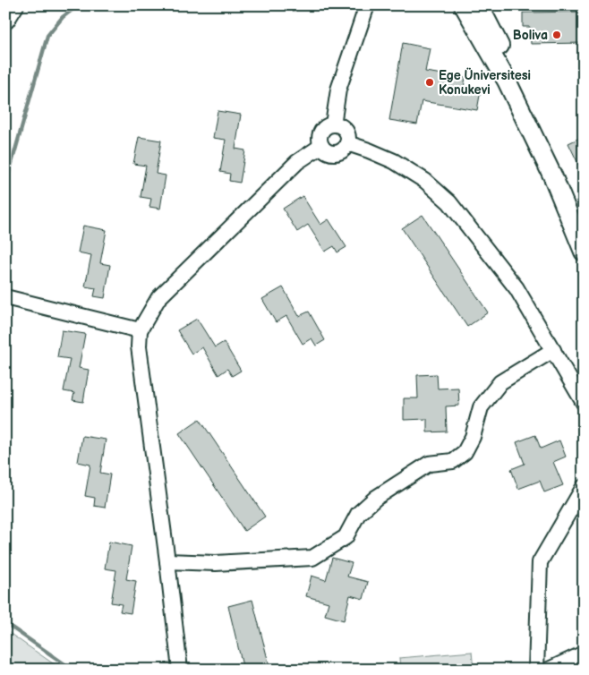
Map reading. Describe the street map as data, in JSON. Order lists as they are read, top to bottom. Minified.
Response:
{"places":["Boliva","Ege Üniversitesi Konukevi"]}
